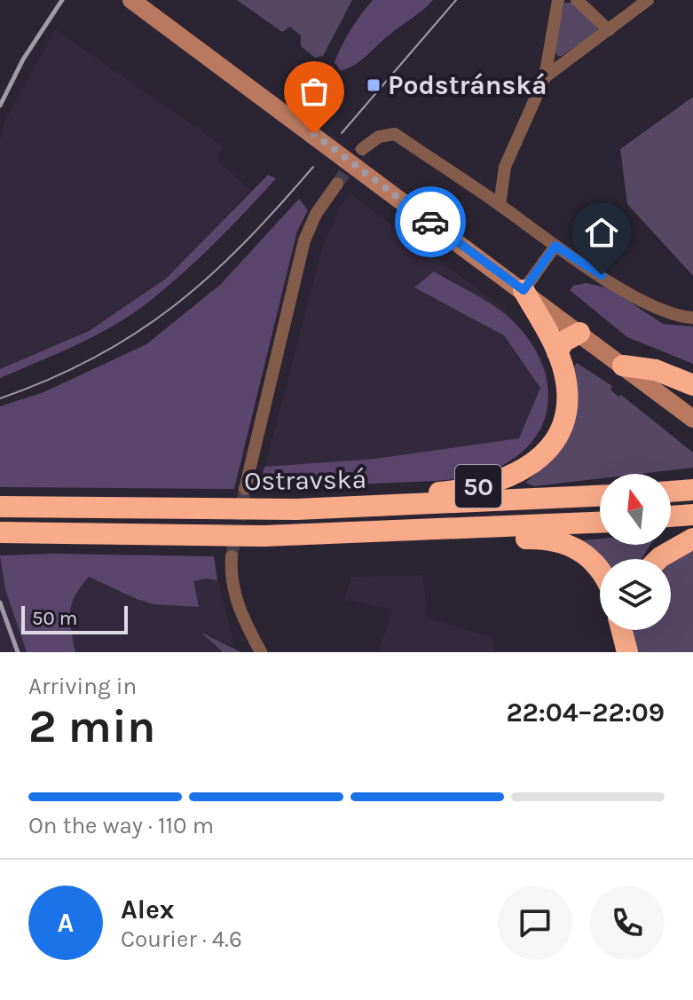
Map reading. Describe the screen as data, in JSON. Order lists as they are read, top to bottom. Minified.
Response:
{"streets":{"highway":["Ostravská","50"]},"crossings":[["Ostravská","50"]],"places":{"transit":["Podstránská"]},"scale_bar":"50 m","north":"top","page":{"scale":"50 m","heading":["2 min","Arriving in","22:04–22:09"],"panel":["Alex","Courier · 4.6"],"bar":"On the way · 110 m","round":"A"}}
